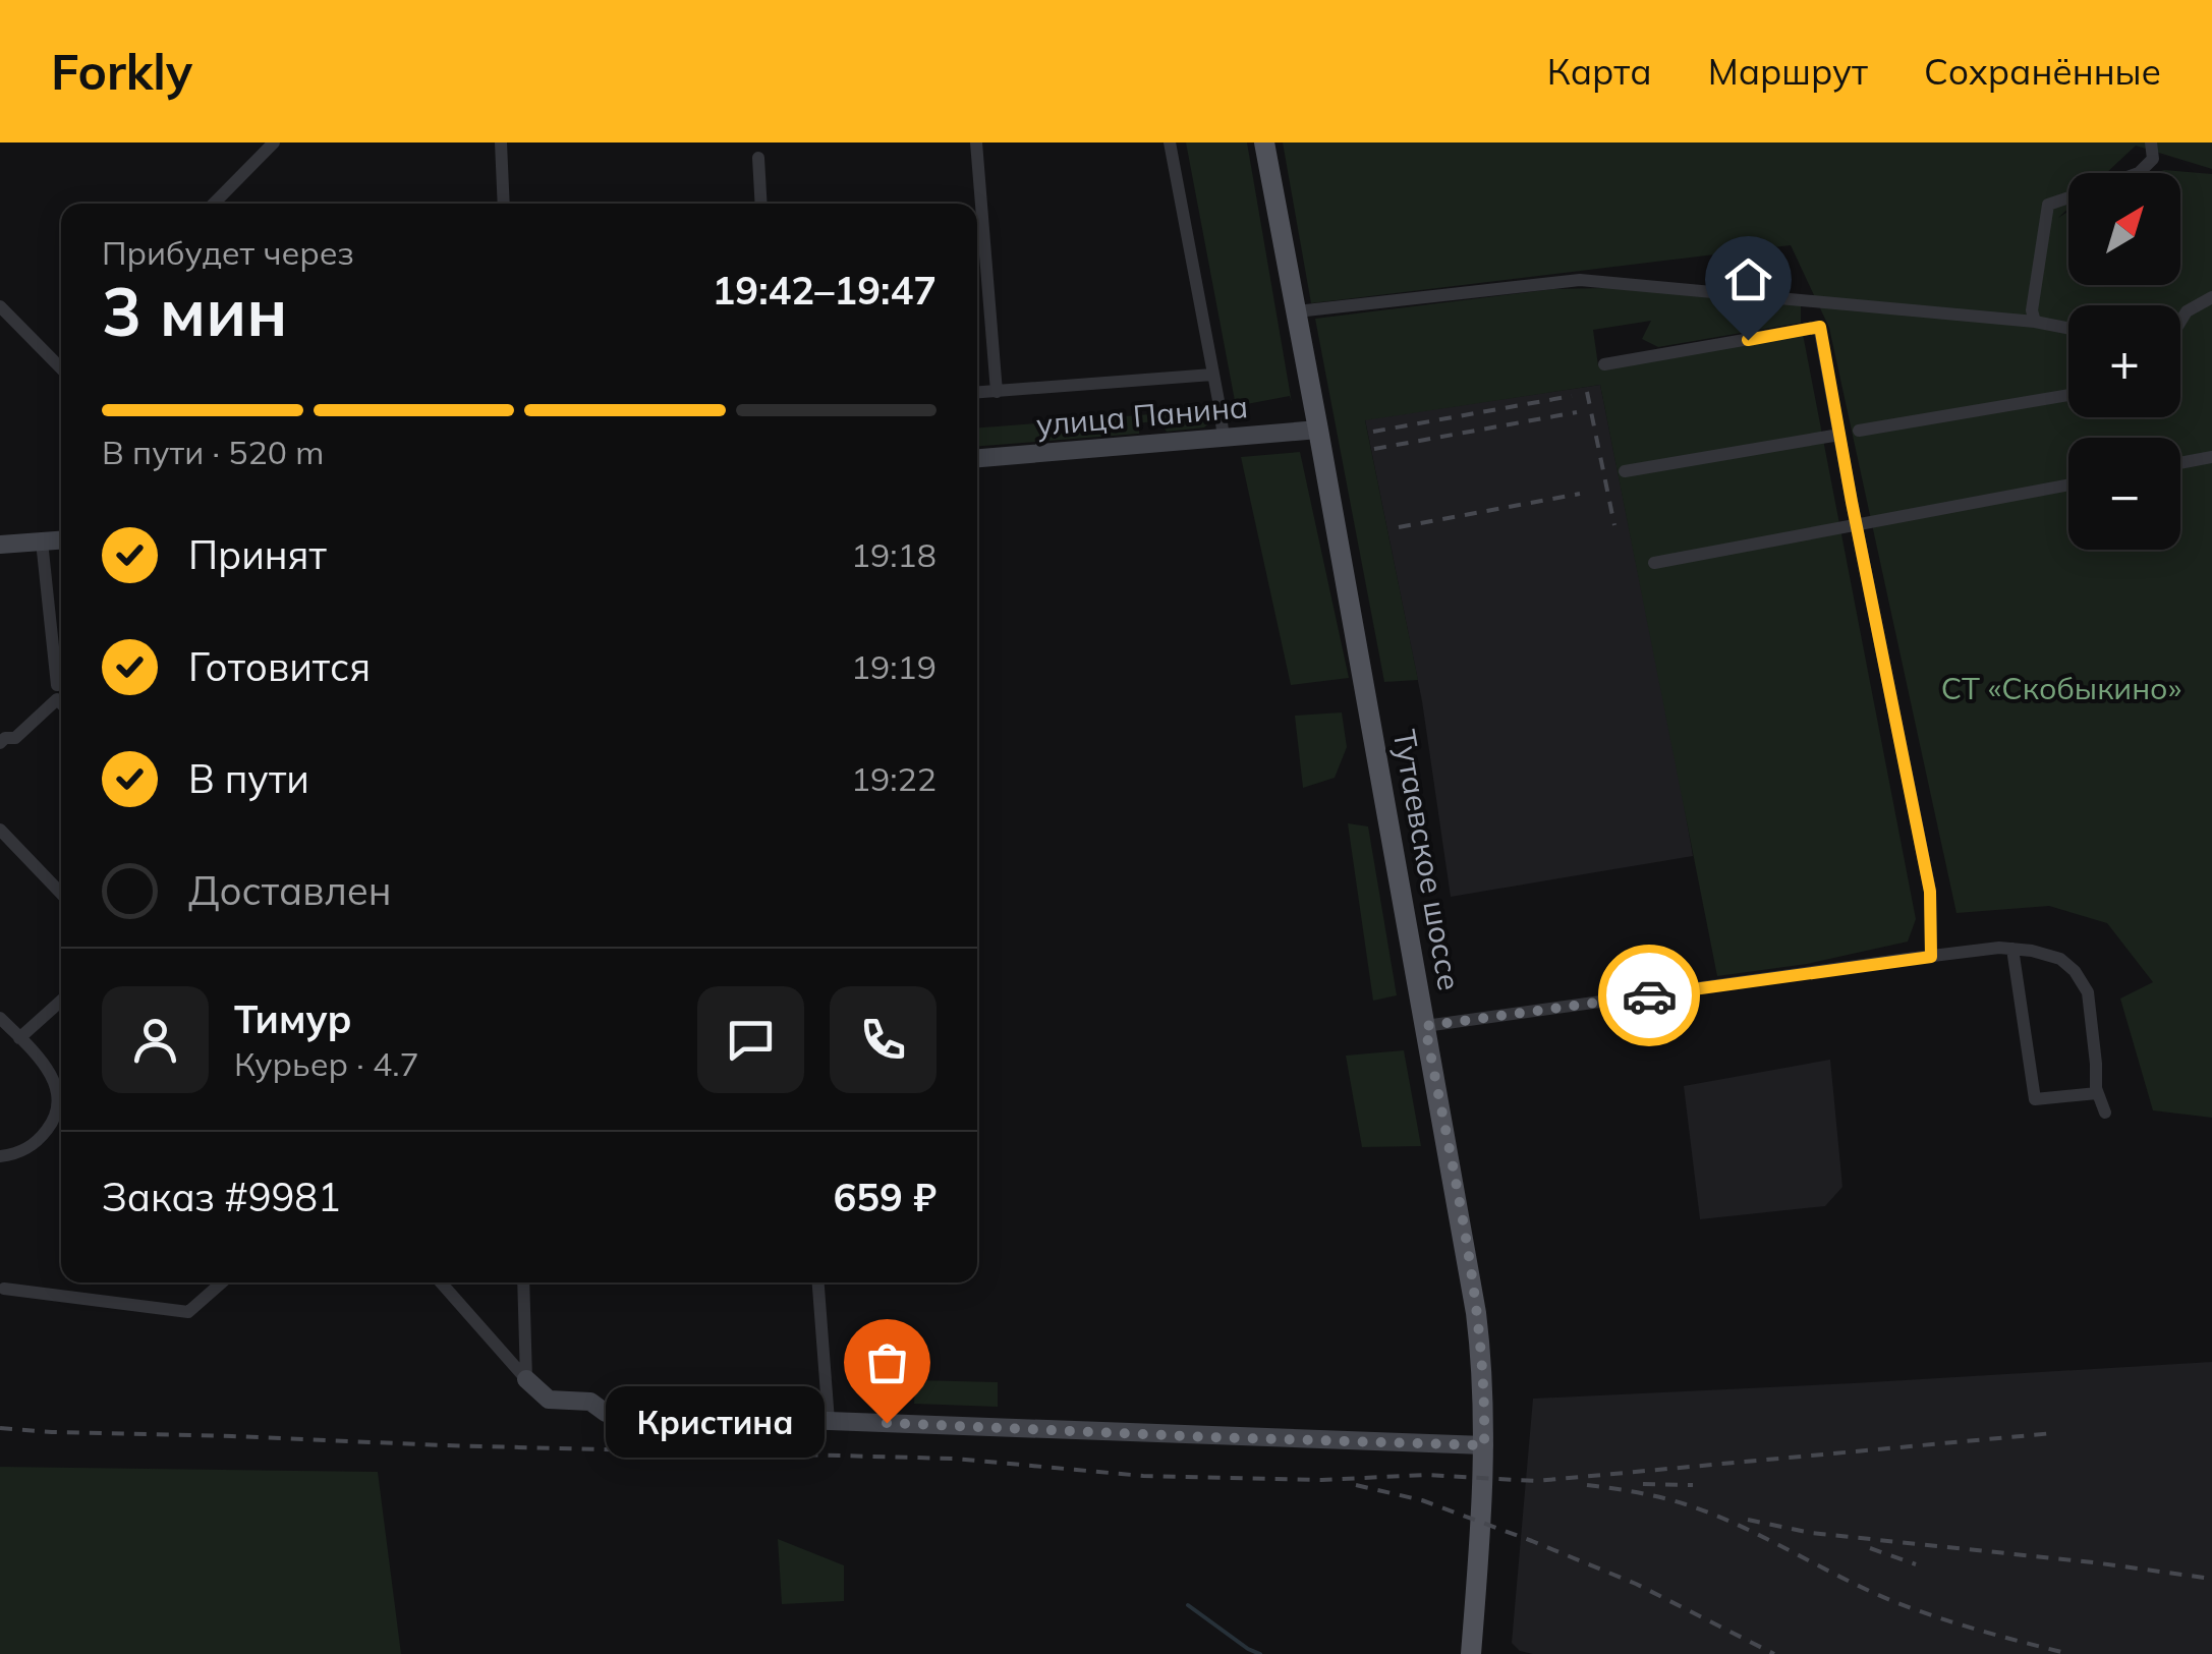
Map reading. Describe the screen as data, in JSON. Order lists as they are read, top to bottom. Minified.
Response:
{"streets":{"main road":["Тутаевское шоссе"],"street":["улица Панина"]},"crossings":[["улица Панина","Тутаевское шоссе"]],"parks":["СТ «Скобыкино»"],"places":["Кристина"],"north":"top right","page":{"header":"Forkly","nav":["Карта","Маршрут","Сохранённые"],"map_buttons":["+","−"],"heading":["3 мин","Прибудет через","19:42–19:47"],"panel":["Тимур","Курьер · 4.7","Заказ #9981","659 ₽"],"bar":"В пути · 520 m","list":[["Принят","19:18"],["Готовится","19:19"],["В пути","19:22"],"Доставлен"],"bubble":"Кристина"}}
